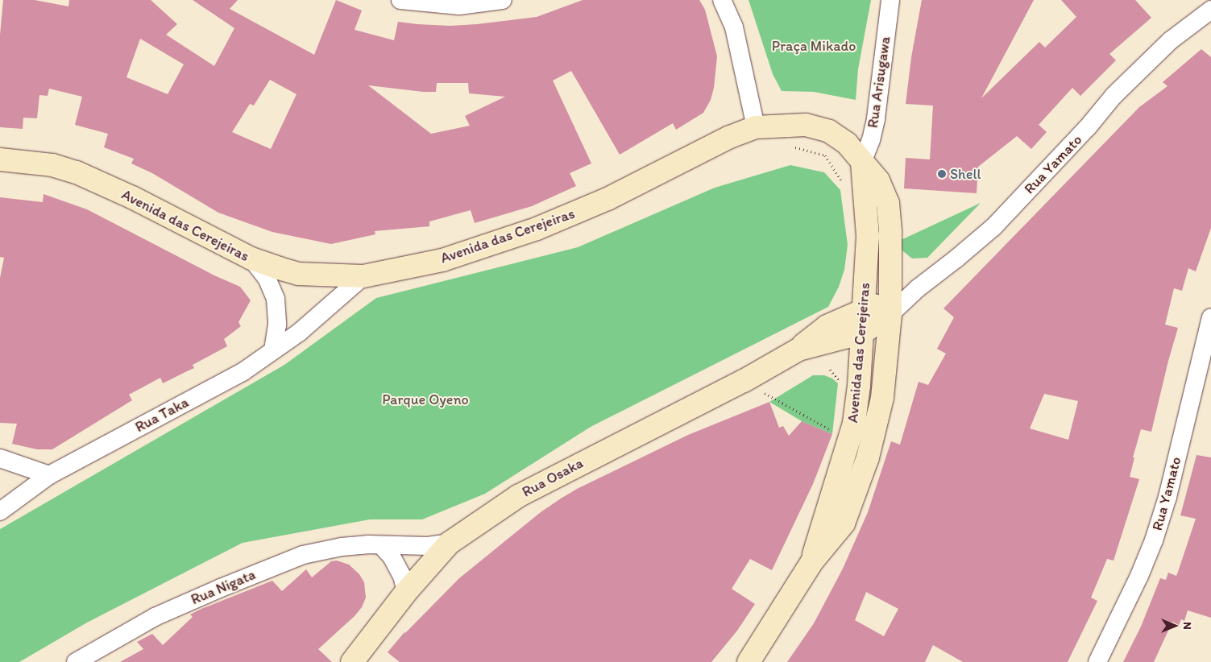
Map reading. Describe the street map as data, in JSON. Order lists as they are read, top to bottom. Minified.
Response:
{"streets":{"main road":["Avenida das Cerejeiras","Rua Osaka"],"street":["Rua Arisugawa","Rua Yamato","Rua Taka","Rua Nigata"]},"crossings":[["Rua Arisugawa","Avenida das Cerejeiras"],["Rua Yamato","Avenida das Cerejeiras"],["Rua Yamato","Rua Osaka"],["Avenida das Cerejeiras","Rua Taka"],["Avenida das Cerejeiras","Rua Osaka"],["Rua Osaka","Rua Nigata"]],"parks":["Praça Mikado","Parque Oyeno"],"places":["Shell"],"north":"right"}
